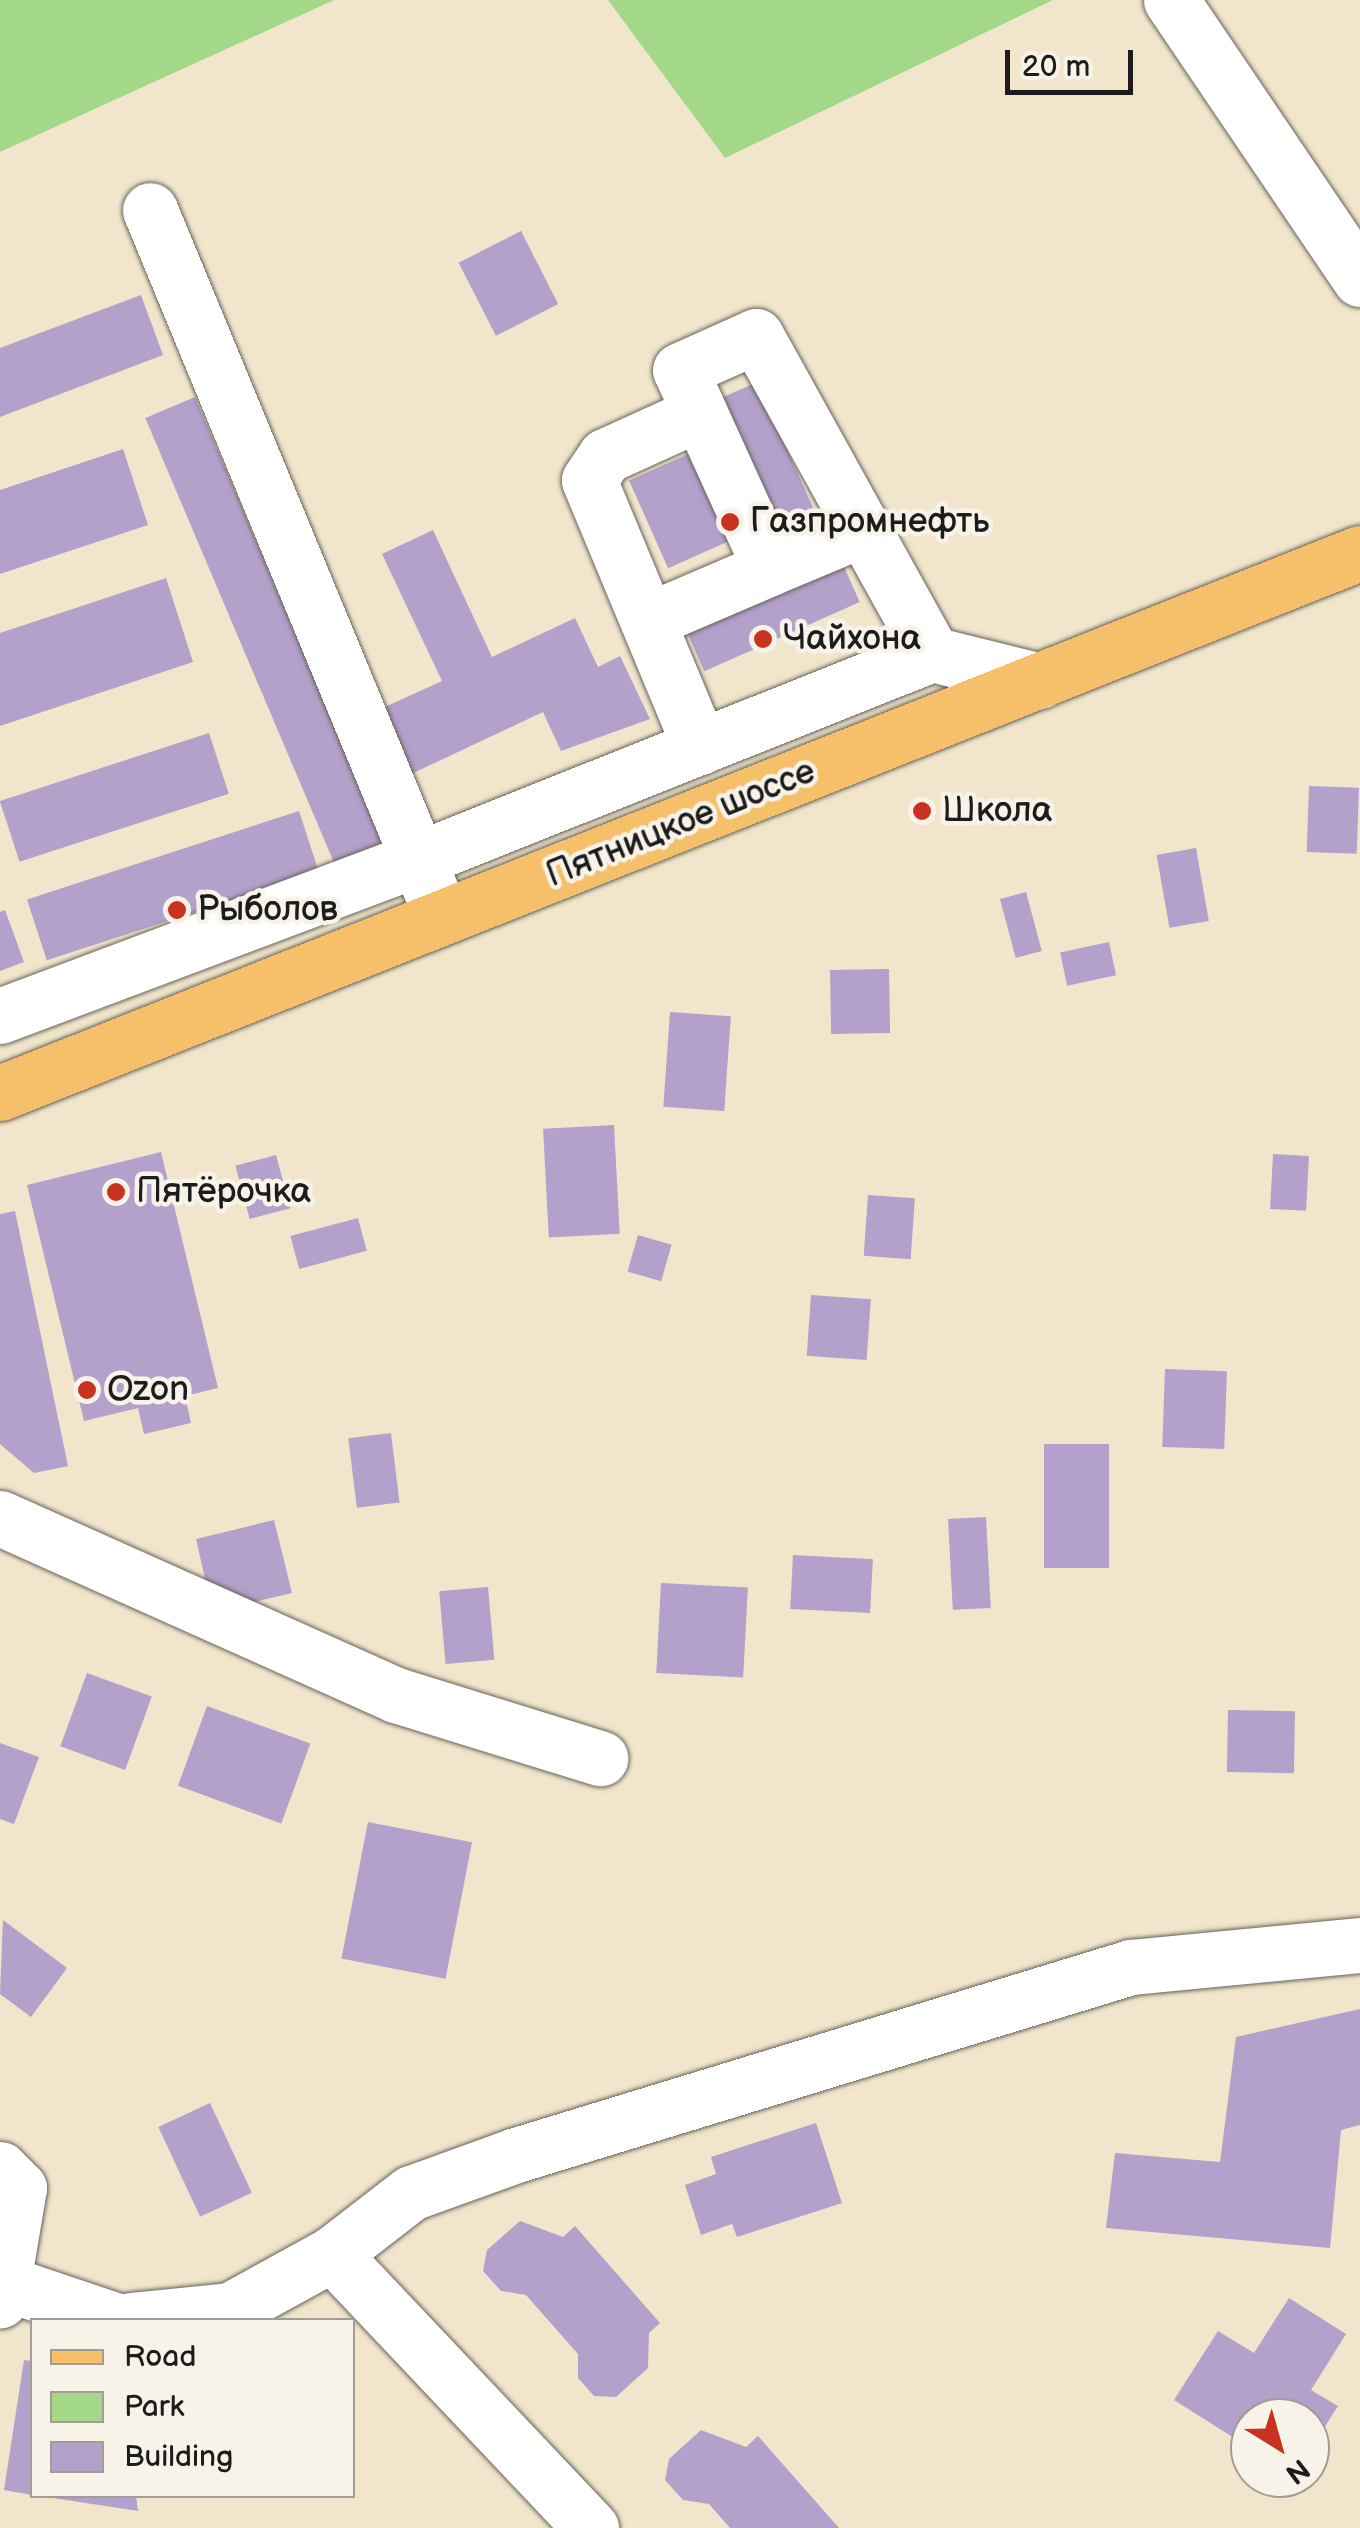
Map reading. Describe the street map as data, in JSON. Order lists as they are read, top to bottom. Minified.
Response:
{"streets":{"main road":["Пятницкое шоссе"]},"places":["Газпромнефть","Чайхона","Школа","Рыболов","Пятёрочка","Ozon"],"legend":["Road","Park","Building"],"scale_bar":"20 m","north":"bottom right"}
